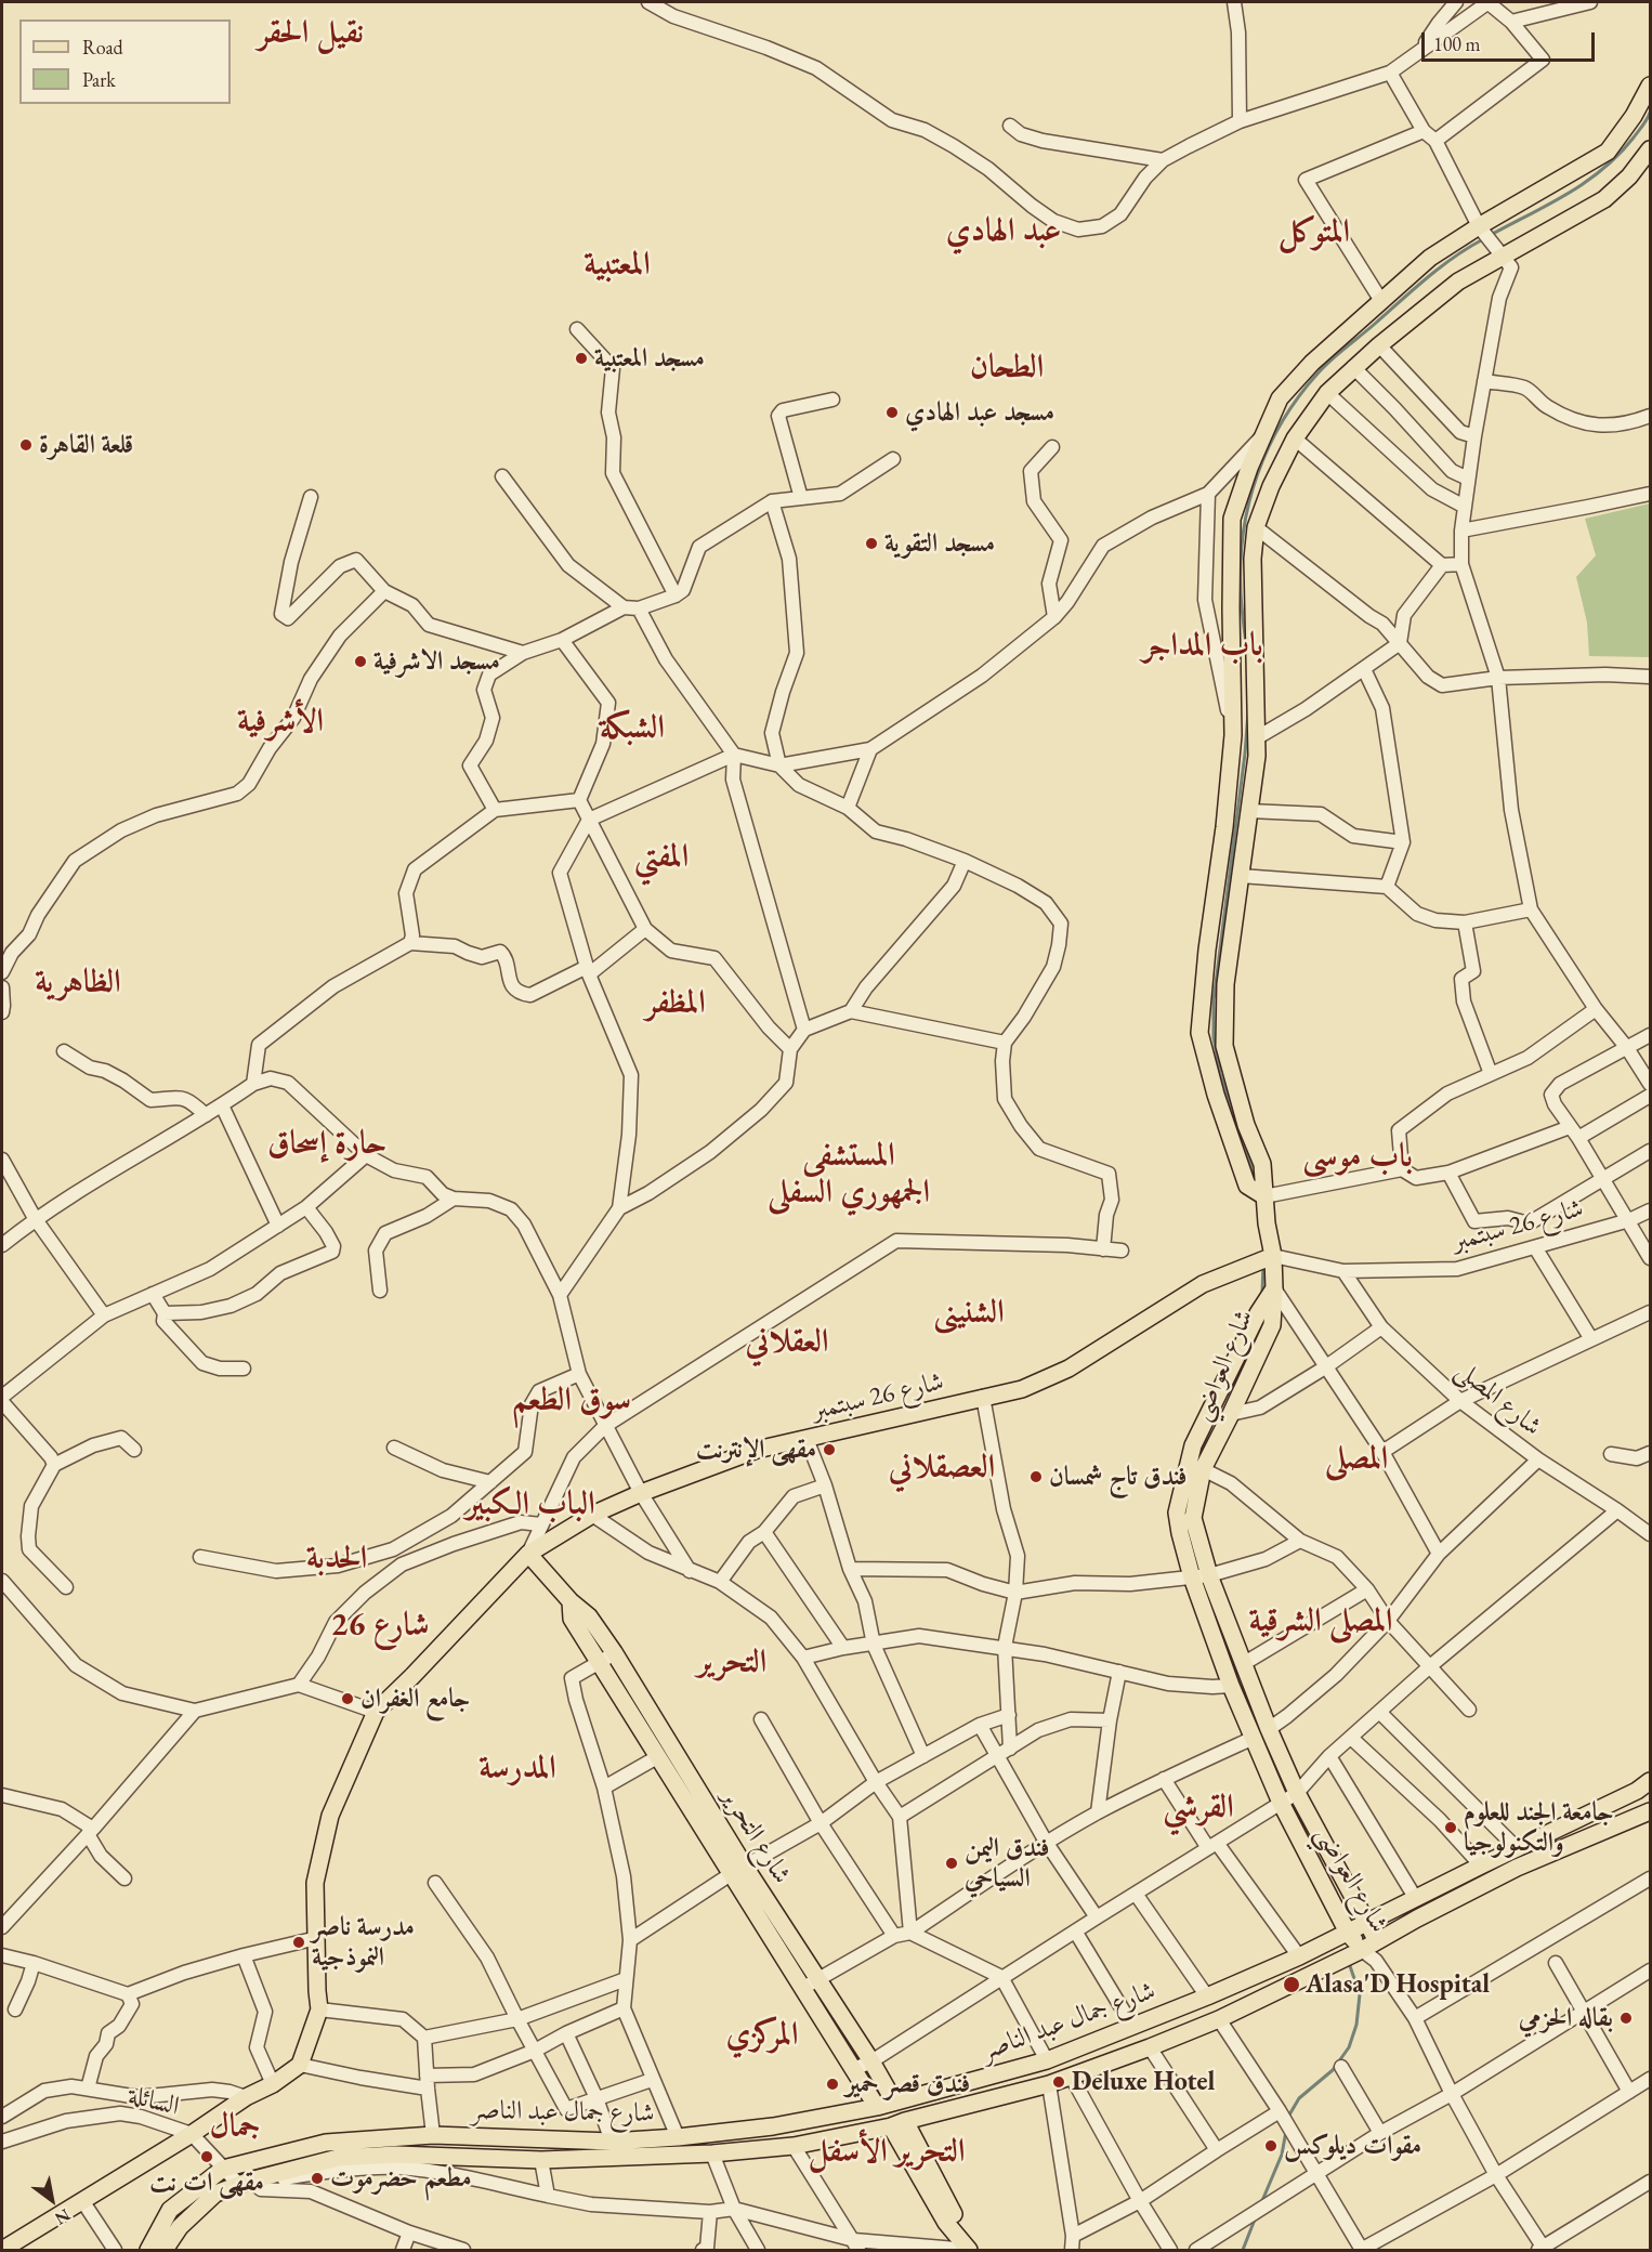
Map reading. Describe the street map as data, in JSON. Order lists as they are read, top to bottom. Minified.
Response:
{"streets":{"main road":["شارع 26 سبتمبر","شارع العواضي","شارع التحرير","شارع جمال عبد الناصر"],"street":["شارع المصلى","السائلة"]},"crossings":[["شارع 26 سبتمبر","شارع المصلى"],["شارع 26 سبتمبر","شارع التحرير"],["شارع العواضي","شارع جمال عبد الناصر"],["شارع التحرير","شارع جمال عبد الناصر"],["شارع جمال عبد الناصر","السائلة"]],"districts":["نقيل الحقر","عبد الهادي","المتوكل","المعتبية","الطحان","باب المداجر","الأشرفية","الشبكة","المفتي","الظاهرية","المظفر","حارة إسحاق","المستشفى الجمهوري السفلى","باب موسى","الشنينى","العقلاني","سوق الطعم","المصلى","العصقلاني","الباب الكبير","الحدبة","المصلى الشرقية","شارع 26","التحرير","المدرسة","القرشي","المركزي","جمال","التحرير الأسفل"],"places":["مسجد المعتبية","مسجد عبد الهادي","قلعة القاهرة","مسجد التقوية","مسجد الاشرفية","مقهى الإنترنت","فندق تاج شمسان","جامع الغفران","جامعة الجند للعلوم والتكنولوجيا","فندق اليمن السياحي","مدرسة ناصر النموذجية","Alasa'D Hospital","بقاله الحزمي","Deluxe Hotel","فندق قصر حمير","مقوات ديلوكس","مقهى ات نت","مطعم حضرموت"],"legend":["Road","Park"],"scale_bar":"100 m","north":"bottom right"}
